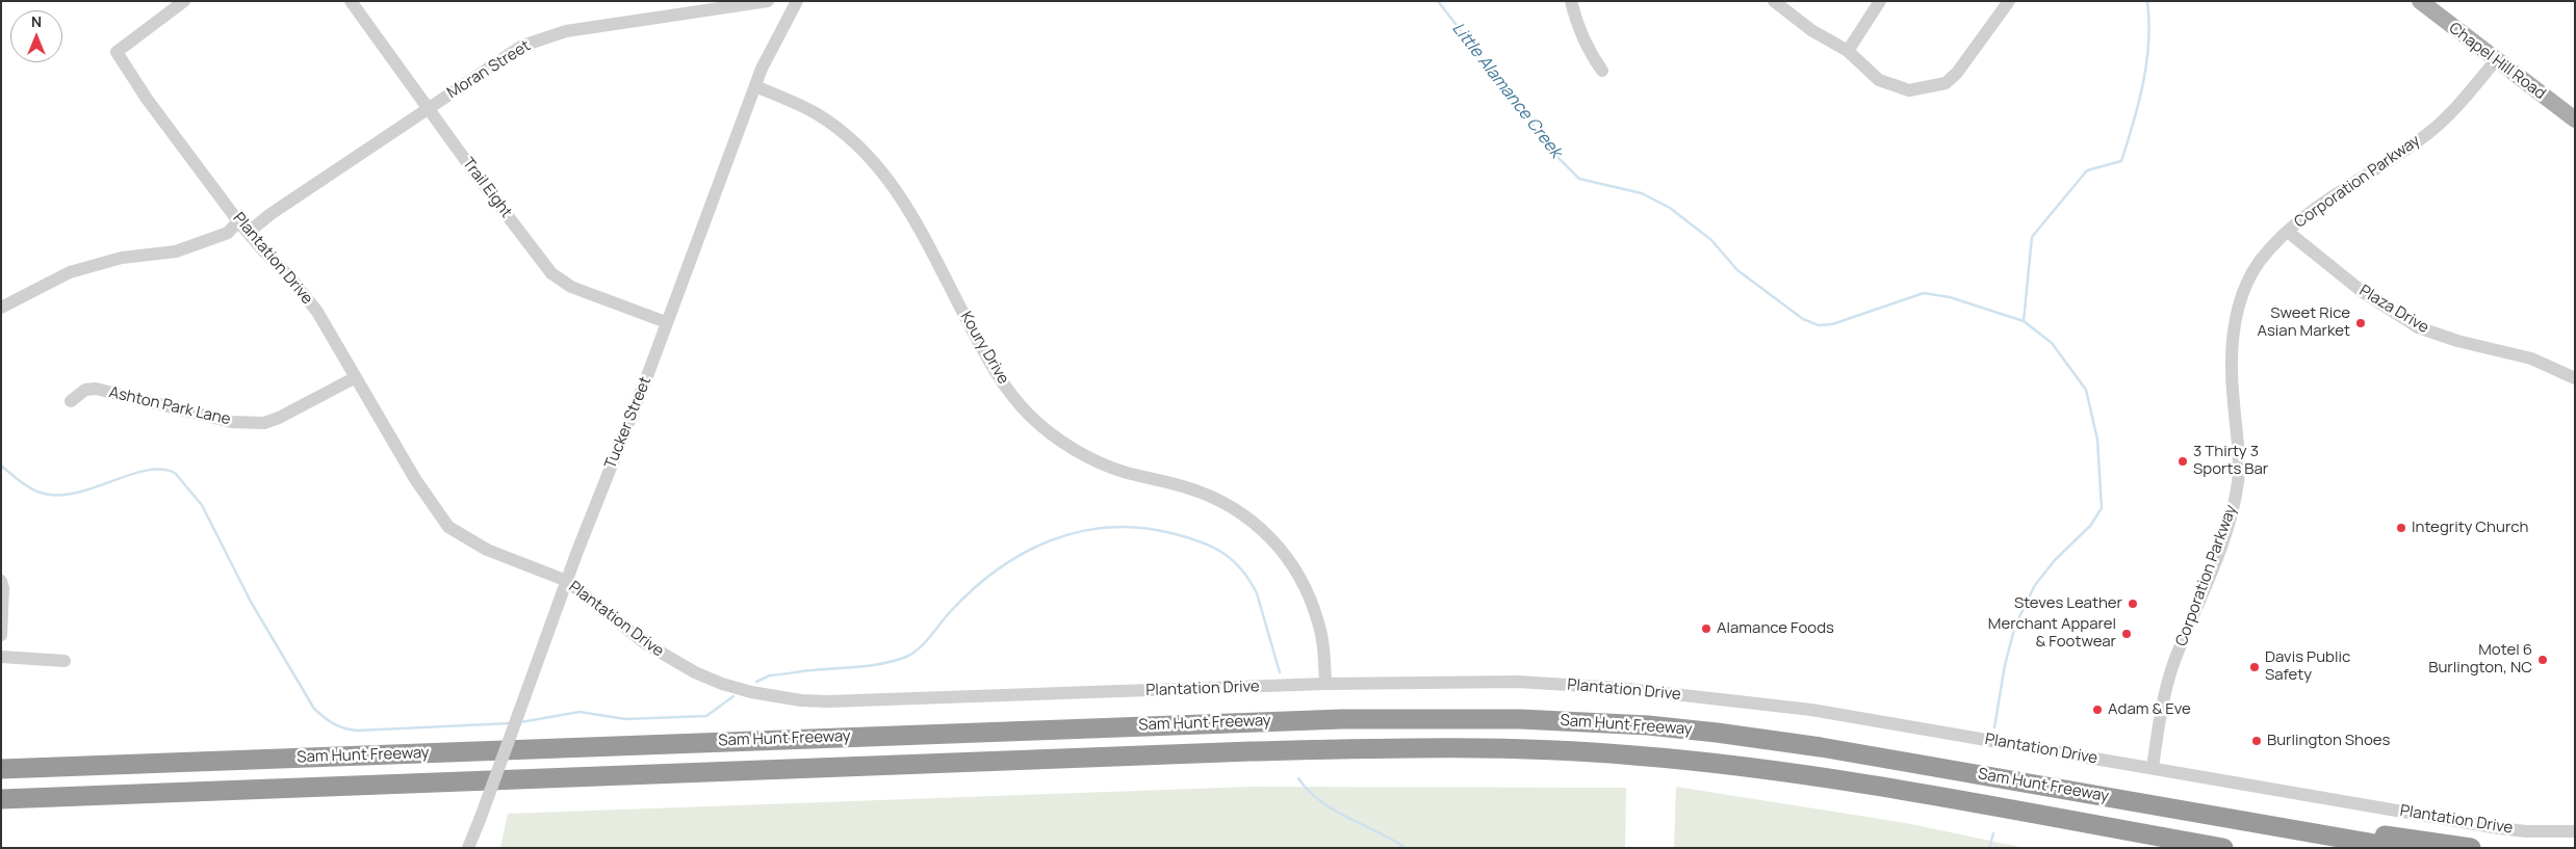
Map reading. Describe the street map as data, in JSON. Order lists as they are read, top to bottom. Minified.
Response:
{"streets":{"highway":["Sam Hunt Freeway"],"main road":["Chapel Hill Road"],"street":["Moran Street","Corporation Parkway","Trail Eight","Plantation Drive","Plaza Drive","Koury Drive","Ashton Park Lane","Tucker Street"]},"crossings":[["Chapel Hill Road","Corporation Parkway"],["Moran Street","Trail Eight"],["Moran Street","Plantation Drive"],["Corporation Parkway","Plantation Drive"],["Corporation Parkway","Plaza Drive"],["Trail Eight","Tucker Street"],["Plantation Drive","Koury Drive"],["Plantation Drive","Ashton Park Lane"],["Plantation Drive","Tucker Street"],["Koury Drive","Tucker Street"]],"water":["Little Alamance Creek"],"places":["Sweet Rice Asian Market","3 Thirty 3 Sports Bar","Integrity Church","Steves Leather","Alamance Foods","Merchant Apparel & Footwear","Motel 6 Burlington, NC","Davis Public Safety","Adam & Eve","Burlington Shoes"],"north":"top"}
